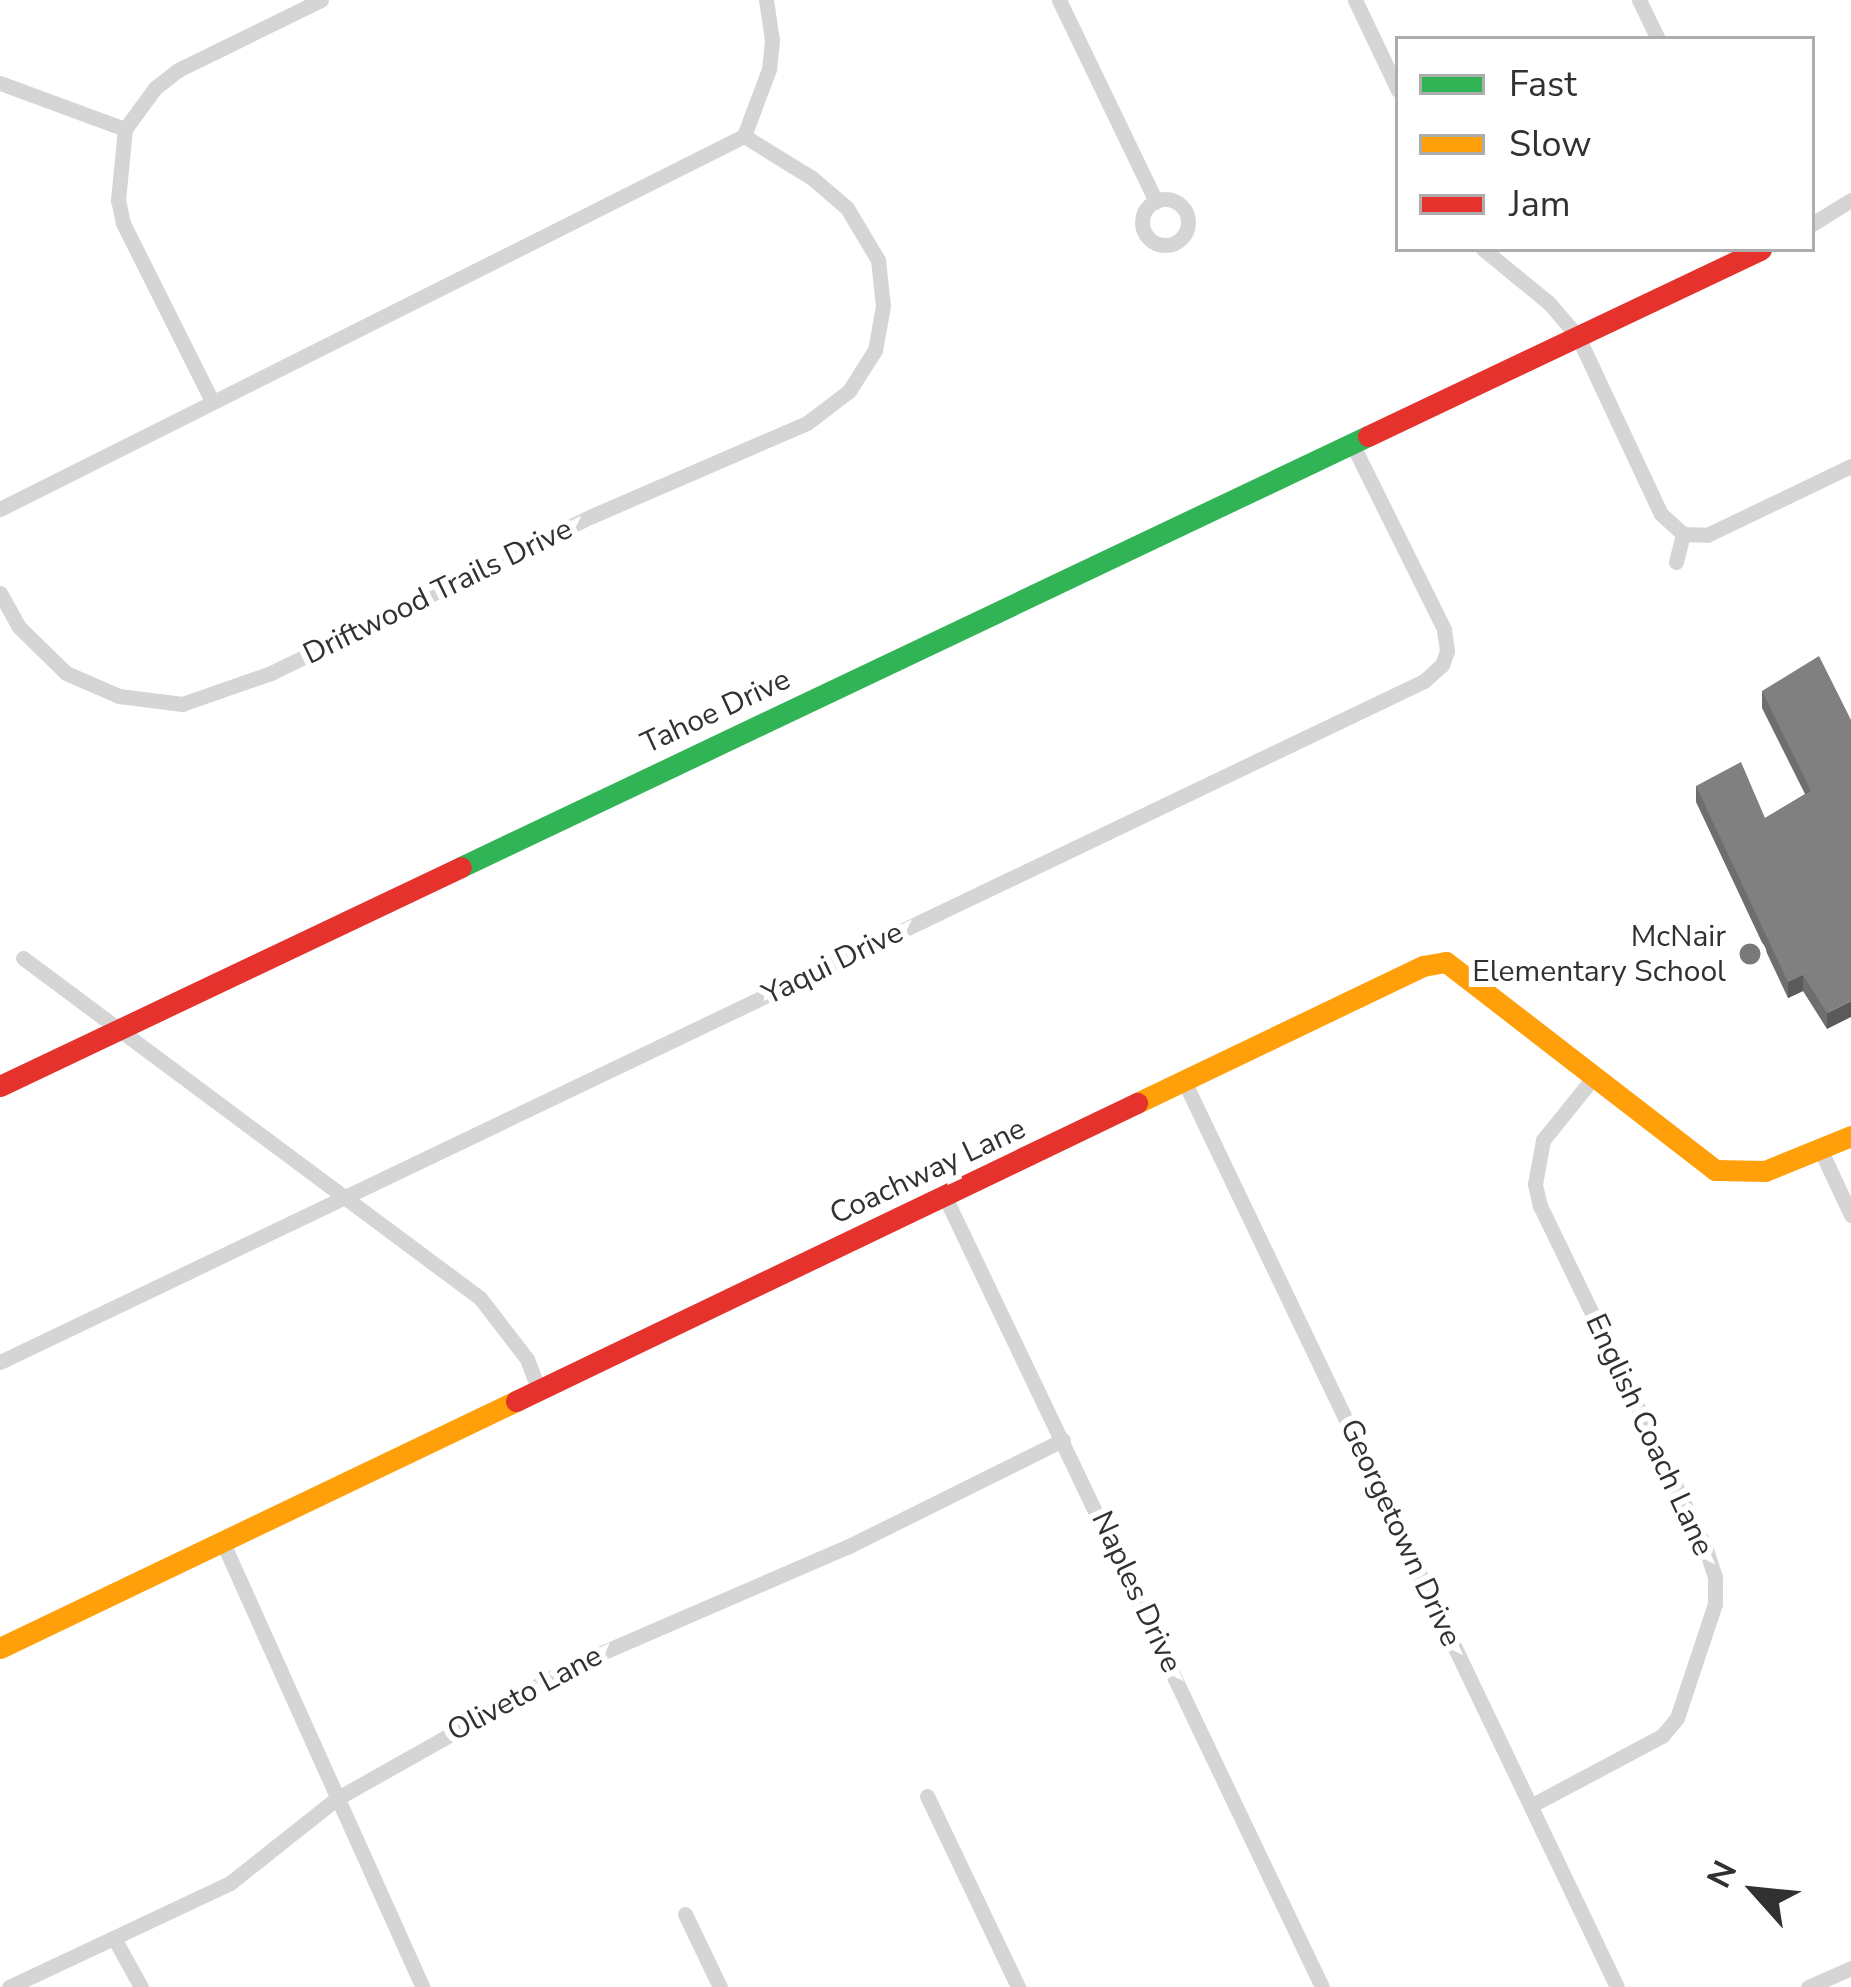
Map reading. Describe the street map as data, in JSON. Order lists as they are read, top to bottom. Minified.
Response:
{"streets":{"street":["Driftwood Trails Drive","Tahoe Drive","Yaqui Drive","Coachway Lane","English Coach Lane","Georgetown Drive","Naples Drive","Oliveto Lane"]},"crossings":[["Tahoe Drive","Yaqui Drive"],["Coachway Lane","English Coach Lane"],["Coachway Lane","Georgetown Drive"],["Coachway Lane","Naples Drive"],["English Coach Lane","Georgetown Drive"],["Naples Drive","Oliveto Lane"]],"places":["McNair Elementary School"],"legend":["Fast","Slow","Jam"],"north":"top left"}
